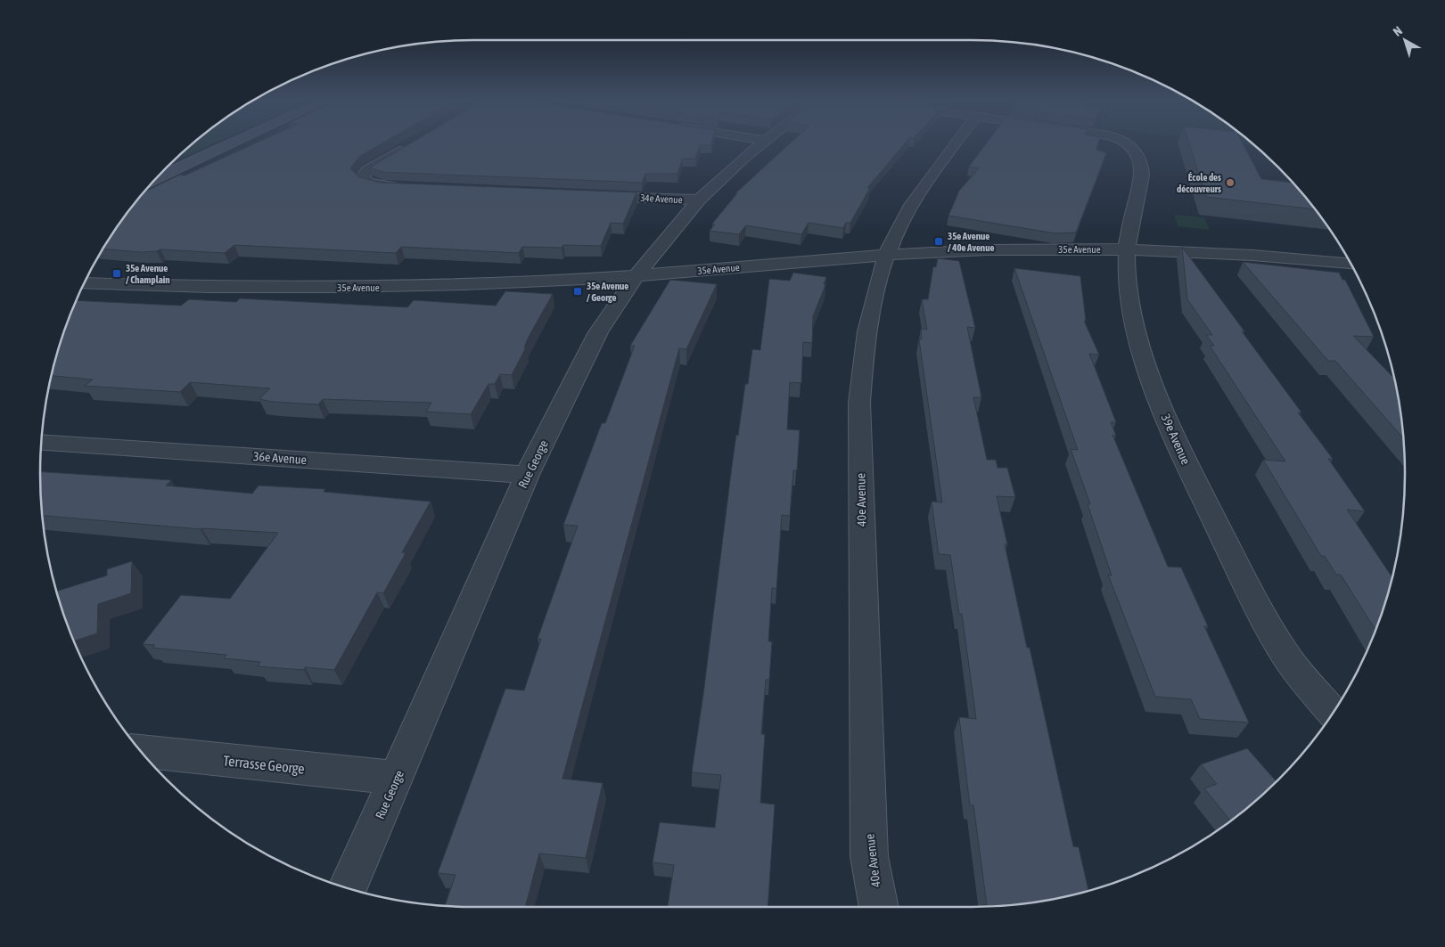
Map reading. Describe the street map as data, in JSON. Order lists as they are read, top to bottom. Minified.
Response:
{"streets":{"street":["34e Avenue","35e Avenue","39e Avenue","36e Avenue","Rue George","40e Avenue","Terrasse George"]},"crossings":[["34e Avenue","Rue George"],["35e Avenue","39e Avenue"],["35e Avenue","Rue George"],["35e Avenue","40e Avenue"],["36e Avenue","Rue George"],["Rue George","Terrasse George"]],"places":{"other":["École des découvreurs"],"transit":["35e Avenue / 40e Avenue","35e Avenue / Champlain","35e Avenue / George"]},"north":"top left"}
